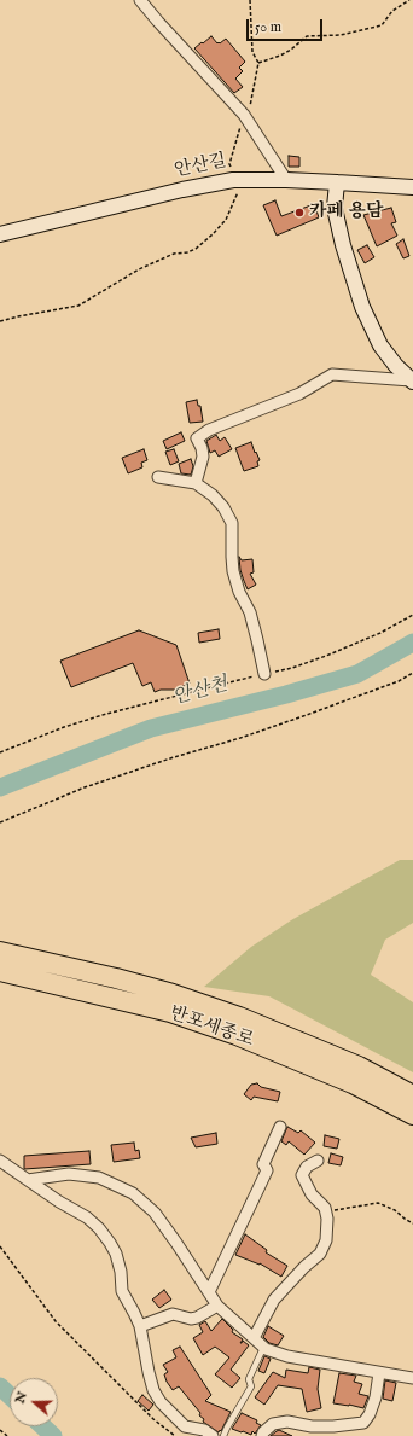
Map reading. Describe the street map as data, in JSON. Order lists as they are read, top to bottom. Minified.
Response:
{"streets":{"highway":["반포세종로"],"street":["안산길"]},"water":["안산천"],"places":["카페 용담"],"scale_bar":"50 m","north":"left"}
